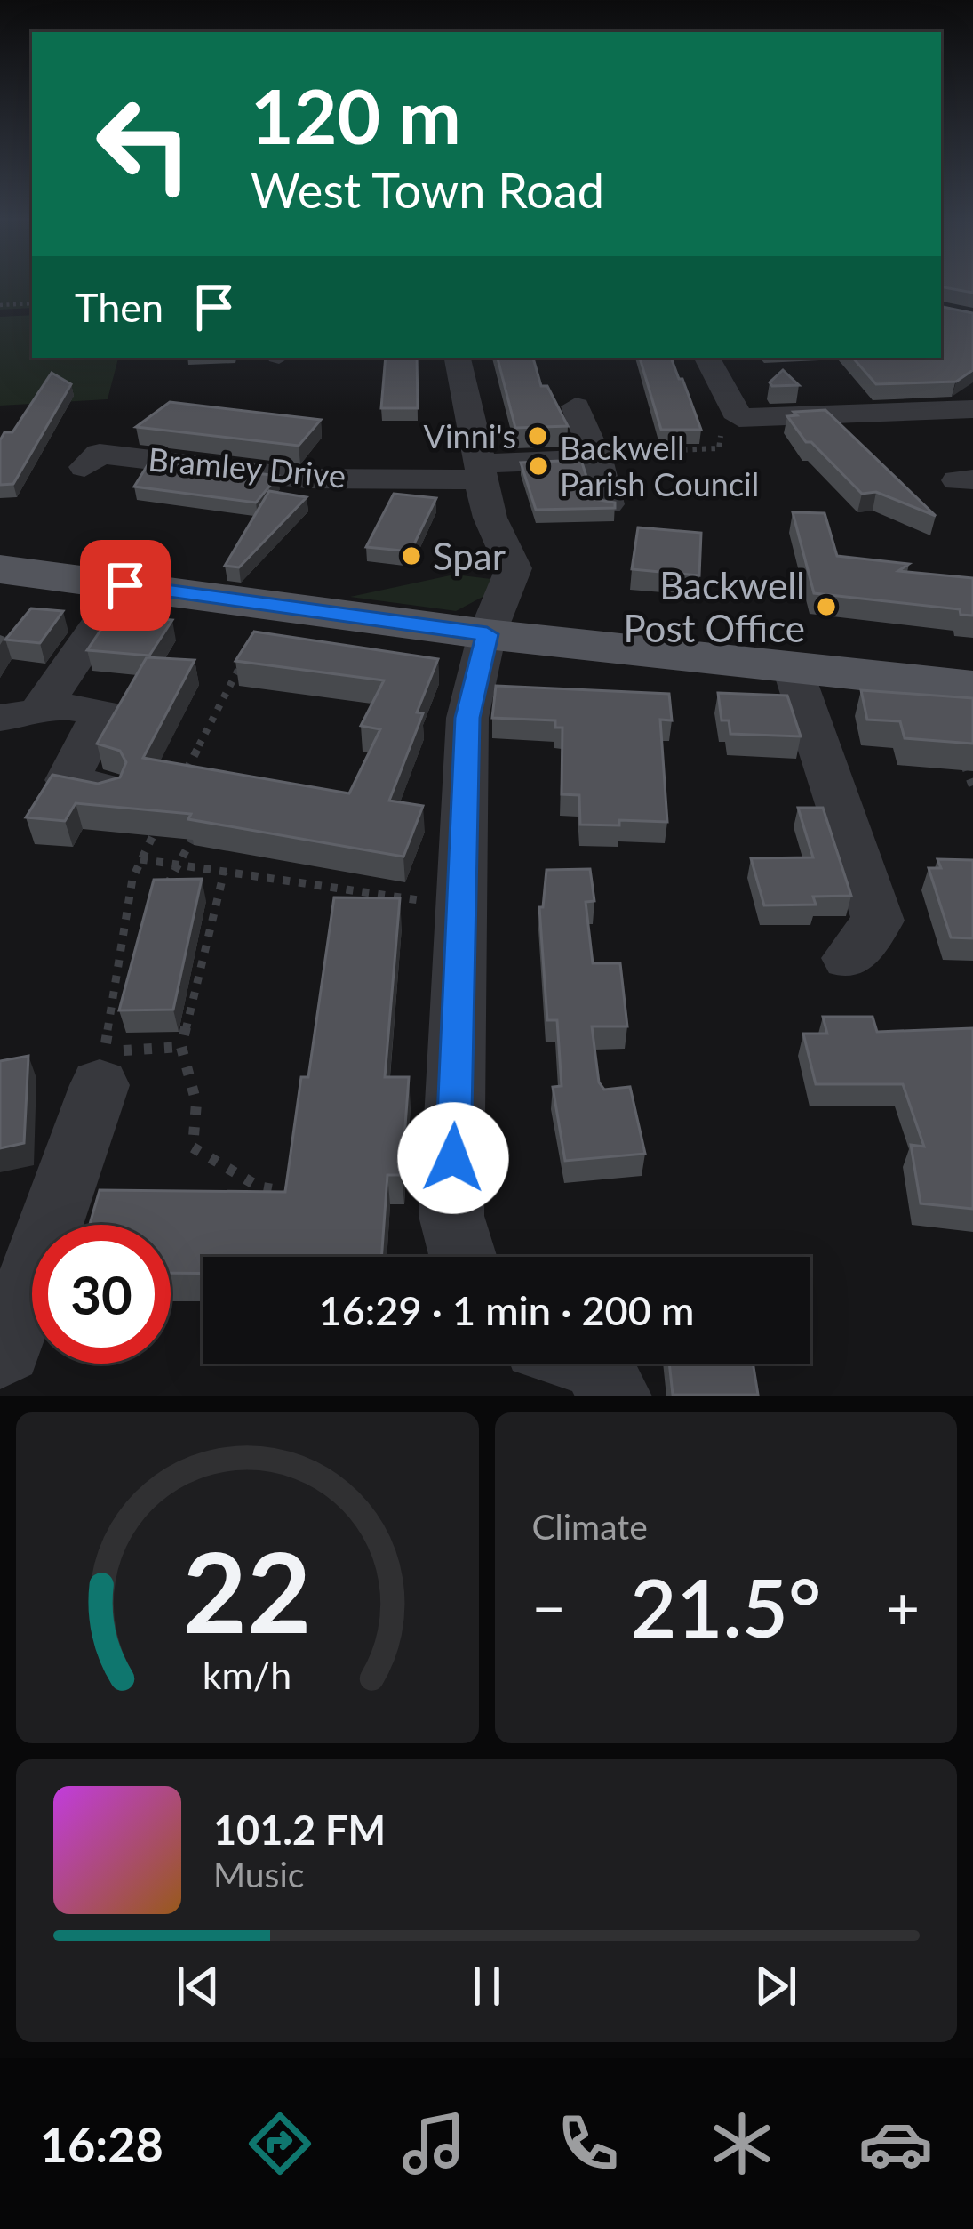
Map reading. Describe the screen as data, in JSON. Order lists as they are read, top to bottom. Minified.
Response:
{"streets":{"street":["Bramley Drive"]},"places":["Vinni's","Backwell Parish Council","Spar","Backwell Post Office"],"page":{"turn":["120 m","West Town Road"],"then":"Then","limit":"30","trip":"16:29 · 1 min · 200 m","tile":"Climate","heat":["−","21.5°","+"],"song":["101.2 FM","Music"],"tabs":"16:28","gauge":["22","km/h"]}}
